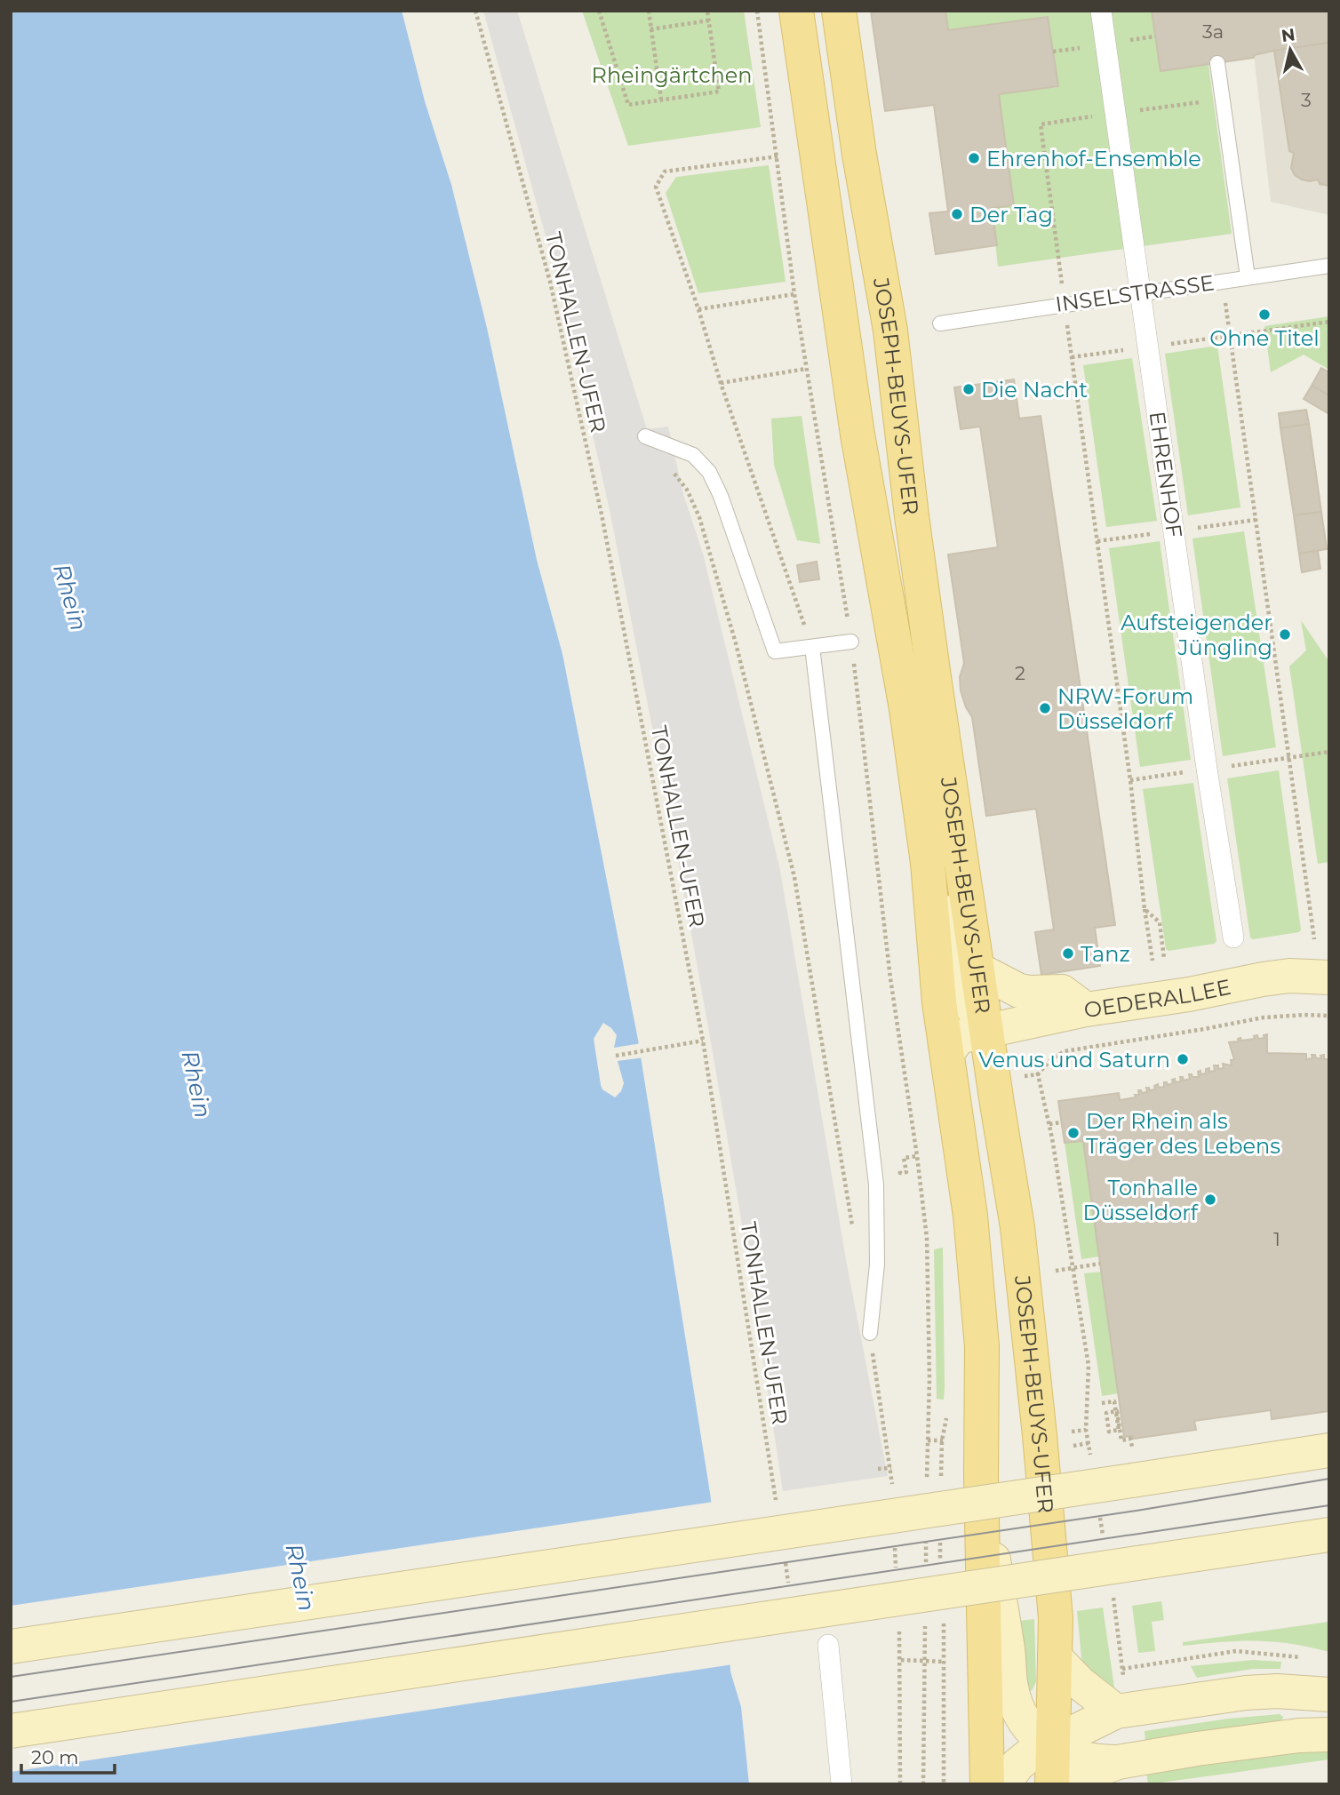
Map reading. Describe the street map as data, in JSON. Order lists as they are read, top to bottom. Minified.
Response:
{"streets":{"main road":["JOSEPH-BEUYS-UFER","OEDERALLEE"],"street":["EHRENHOF"],"lane":["INSELSTRASSE"],"path":["TONHALLEN-UFER"]},"crossings":[["INSELSTRASSE","EHRENHOF"],["JOSEPH-BEUYS-UFER","OEDERALLEE"]],"water":["Rhein"],"parks":["Rheingärtchen"],"places":["Ehrenhof-Ensemble","Der Tag","Ohne Titel","Die Nacht","Aufsteigender Jüngling","NRW-Forum Düsseldorf","Tanz","Venus und Saturn","Der Rhein als Träger des Lebens","Tonhalle Düsseldorf"],"house_numbers":["3a","3","2","1"],"scale_bar":"20 m","north":"top"}
